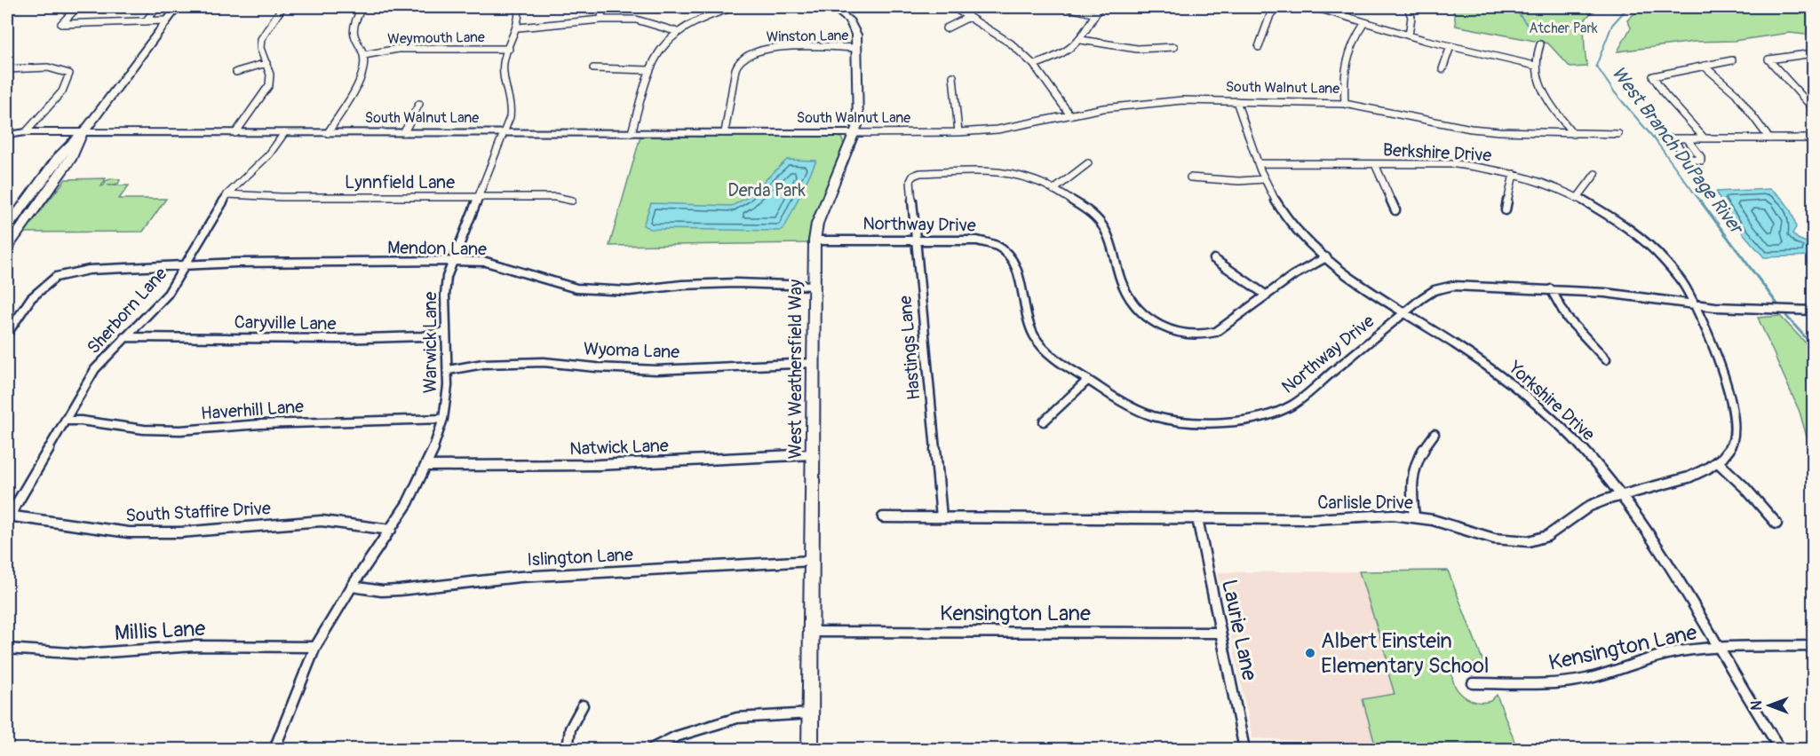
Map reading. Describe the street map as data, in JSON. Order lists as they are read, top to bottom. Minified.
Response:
{"streets":{"street":["Winston Lane","Weymouth Lane","South Walnut Lane","Berkshire Drive","Lynnfield Lane","Northway Drive","Mendon Lane","Sherborn Lane","Caryville Lane","Warwick Lane","Hastings Lane","Wyoma Lane","West Weathersfield Way","Yorkshire Drive","Haverhill Lane","Natwick Lane","Carlisle Drive","South Staffire Drive","Islington Lane","Kensington Lane","Laurie Lane","Millis Lane"]},"crossings":[["Winston Lane","South Walnut Lane"],["Winston Lane","West Weathersfield Way"],["Weymouth Lane","Warwick Lane"],["South Walnut Lane","Sherborn Lane"],["South Walnut Lane","Warwick Lane"],["South Walnut Lane","West Weathersfield Way"],["South Walnut Lane","Yorkshire Drive"],["Berkshire Drive","Northway Drive"],["Berkshire Drive","Yorkshire Drive"],["Berkshire Drive","Carlisle Drive"],["Lynnfield Lane","Sherborn Lane"],["Lynnfield Lane","Warwick Lane"],["Northway Drive","Hastings Lane"],["Northway Drive","West Weathersfield Way"],["Northway Drive","Yorkshire Drive"],["Northway Drive","Carlisle Drive"],["Mendon Lane","Sherborn Lane"],["Mendon Lane","Warwick Lane"],["Mendon Lane","West Weathersfield Way"],["Sherborn Lane","Caryville Lane"],["Sherborn Lane","Haverhill Lane"],["Sherborn Lane","South Staffire Drive"],["Caryville Lane","Warwick Lane"],["Warwick Lane","Wyoma Lane"],["Warwick Lane","Haverhill Lane"],["Warwick Lane","Natwick Lane"],["Warwick Lane","South Staffire Drive"],["Warwick Lane","Islington Lane"],["Warwick Lane","Millis Lane"],["Hastings Lane","Carlisle Drive"],["Wyoma Lane","West Weathersfield Way"],["West Weathersfield Way","Natwick Lane"],["West Weathersfield Way","Islington Lane"],["West Weathersfield Way","Kensington Lane"],["Yorkshire Drive","Carlisle Drive"],["Yorkshire Drive","Kensington Lane"],["Carlisle Drive","Laurie Lane"],["Kensington Lane","Laurie Lane"]],"water":["West Branch DuPage River"],"parks":["Atcher Park","Derda Park"],"places":["Albert Einstein Elementary School"],"north":"left"}
